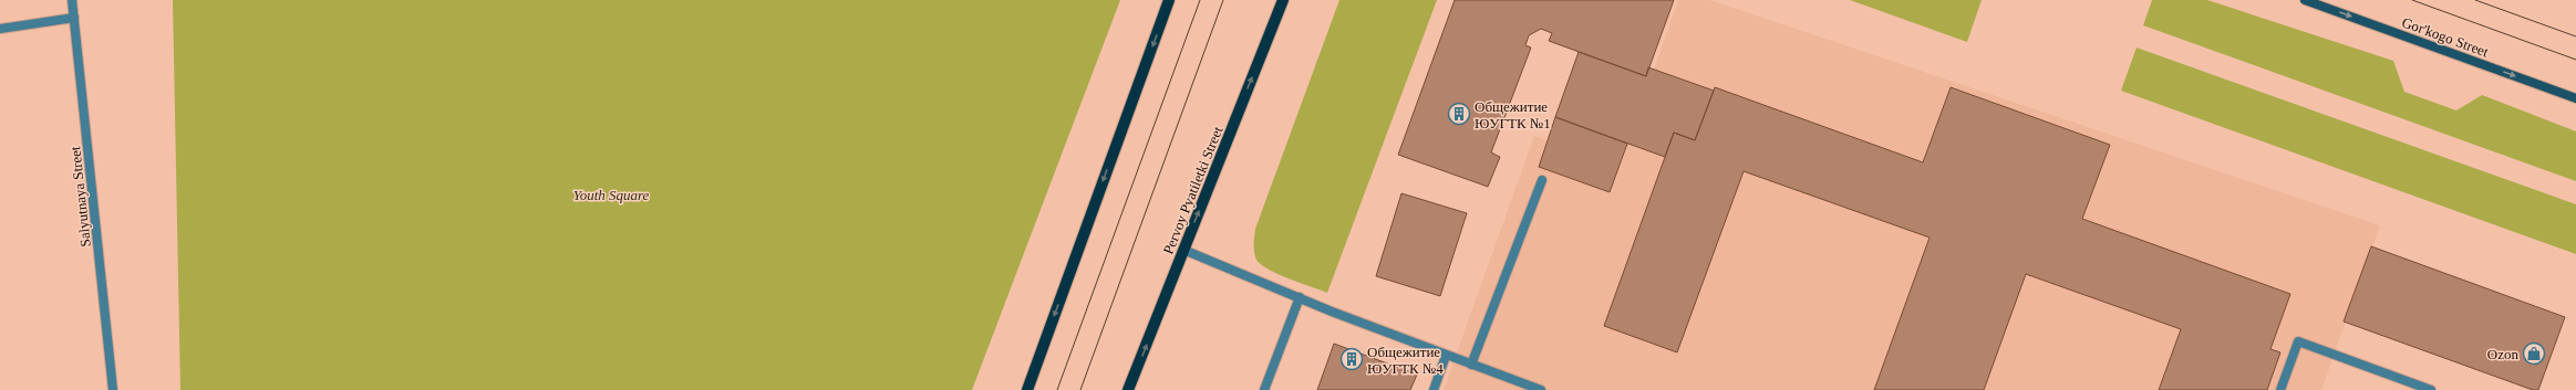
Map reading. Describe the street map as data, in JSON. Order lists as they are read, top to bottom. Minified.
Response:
{"streets":{"main road":["Gor'kogo Street","Pervoy Pyatiletki Street"],"street":["Salyutnaya Street"]},"one_way":["Gor'kogo Street"],"parks":["Youth Square"],"places":{"building":["Общежитие ЮУГТК №1","Общежитие ЮУГТК №4"],"shop":["Ozon"]}}
